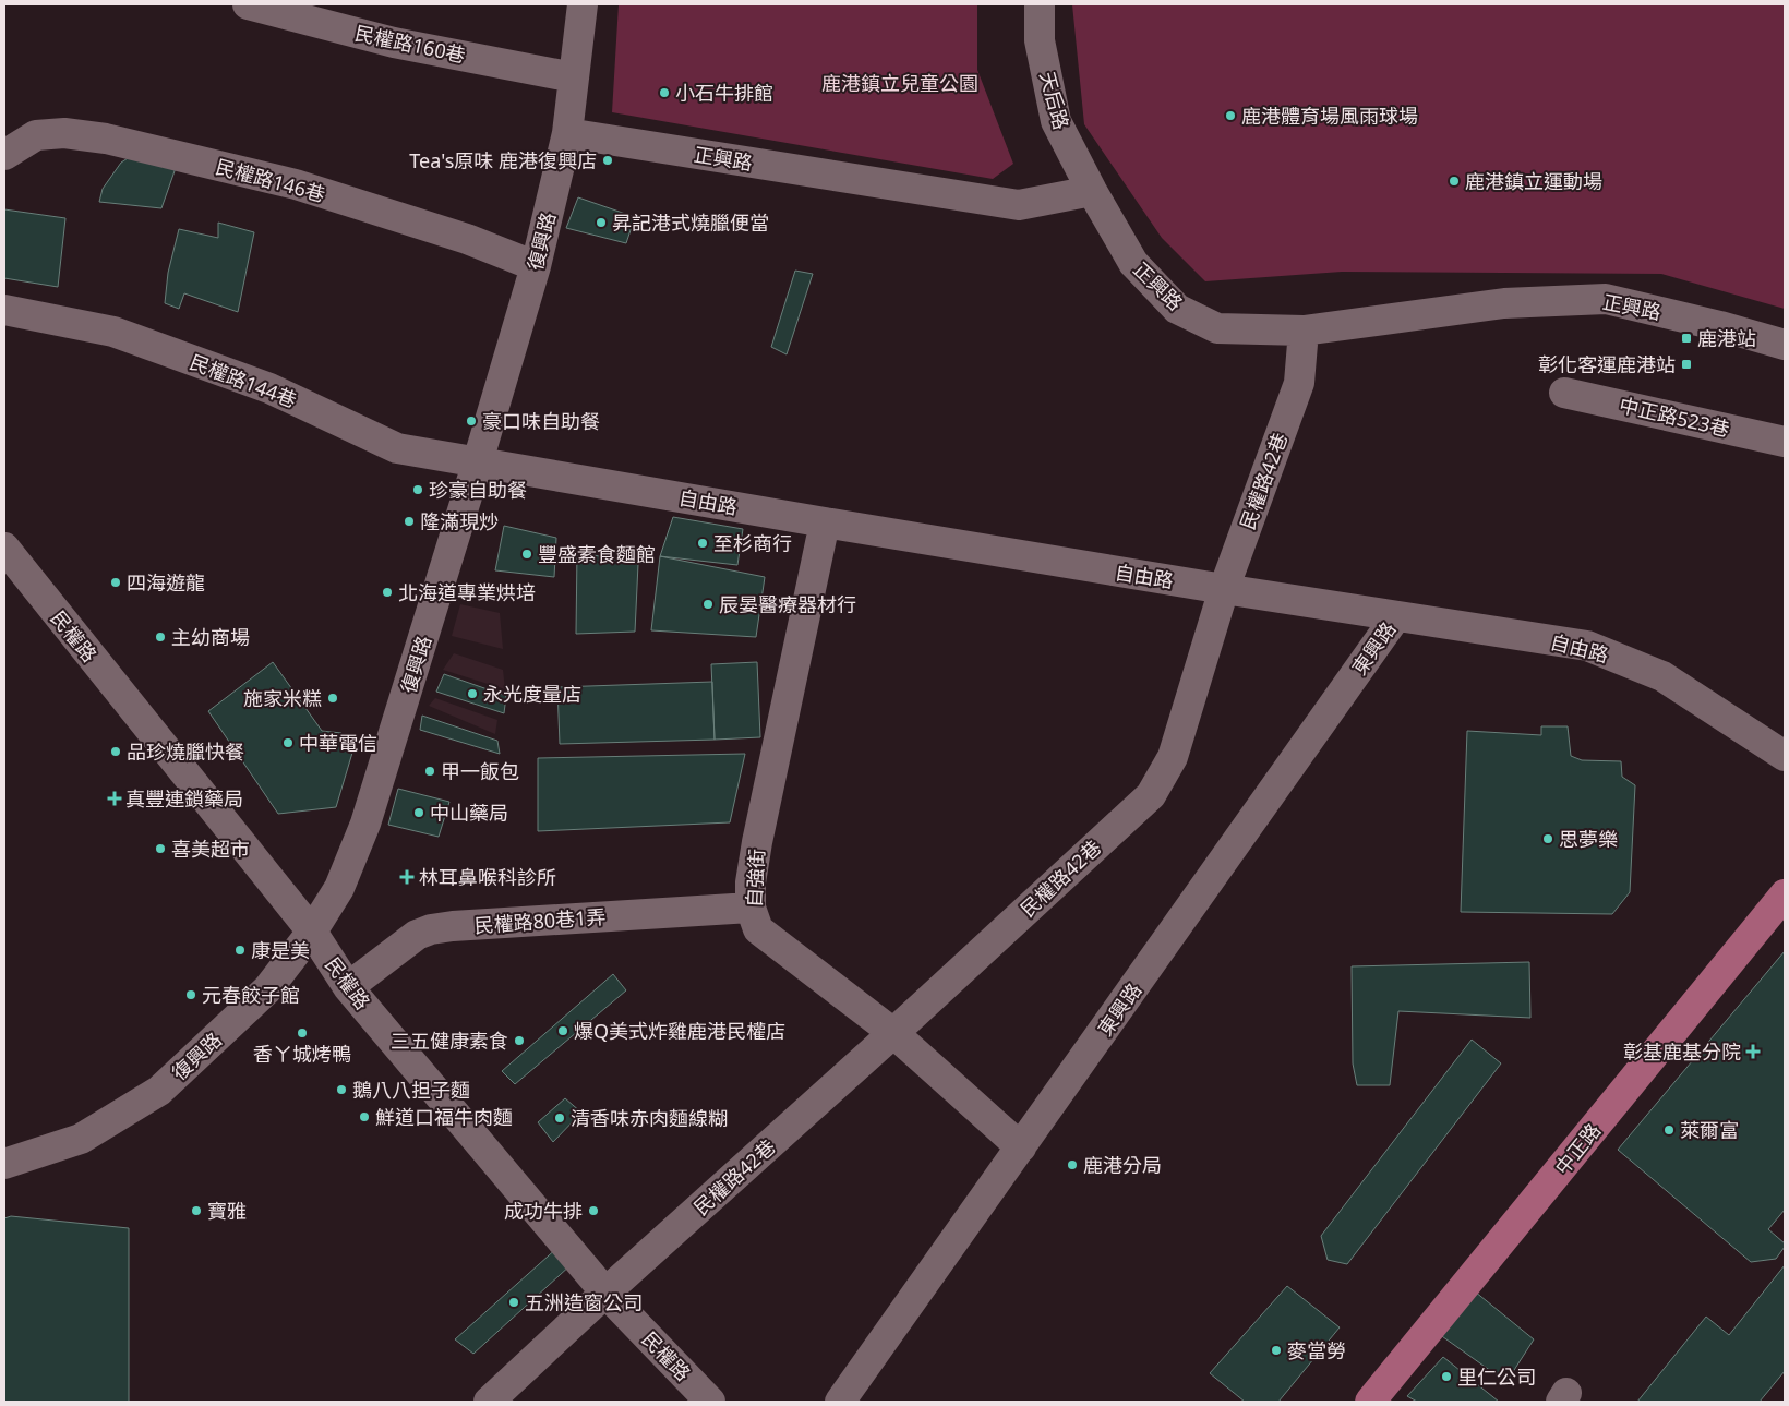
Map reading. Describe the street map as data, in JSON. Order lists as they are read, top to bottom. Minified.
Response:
{"streets":{"main road":["中正路"],"street":["民權路160巷","天后路","正興路","民權路146巷","復興路","民權路144巷","中正路523巷","民權路42巷","自由路","民權路","東興路","自強街","民權路80巷1弄"]},"crossings":[["民權路160巷","復興路"],["天后路","正興路"],["正興路","復興路"],["正興路","民權路42巷"],["民權路146巷","復興路"],["復興路","民權路144巷"],["復興路","自由路"],["復興路","民權路"],["民權路144巷","自由路"],["民權路42巷","自由路"],["民權路42巷","民權路"],["民權路42巷","自強街"],["自由路","東興路"],["自由路","自強街"],["民權路","民權路80巷1弄"],["東興路","自強街"],["自強街","民權路80巷1弄"]],"parks":["鹿港鎮立兒童公園"],"places":{"other":["小石牛排館","鹿港體育場風雨球場","Tea's原味 鹿港復興店","鹿港鎮立運動場","昇記港式燒臘便當","豪口味自助餐","珍豪自助餐","隆滿現炒","至杉商行","豐盛素食麵館","四海遊龍","北海道專業烘培","辰晏醫療器材行","主幼商場","永光度量店","施家米糕","中華電信","品珍燒臘快餐","甲一飯包","中山藥局","思夢樂","喜美超市","康是美","元春餃子館","爆Q美式炸雞鹿港民權店","香ㄚ城烤鴨","三五健康素食","鵝八八担子麵","鮮道口福牛肉麵","清香味赤肉麵線糊","萊爾富","鹿港分局","寶雅","成功牛排","五洲造窗公司","麥當勞","里仁公司"],"transit":["鹿港站","彰化客運鹿港站"],"health":["真豐連鎖藥局","林耳鼻喉科診所","彰基鹿基分院"]}}
